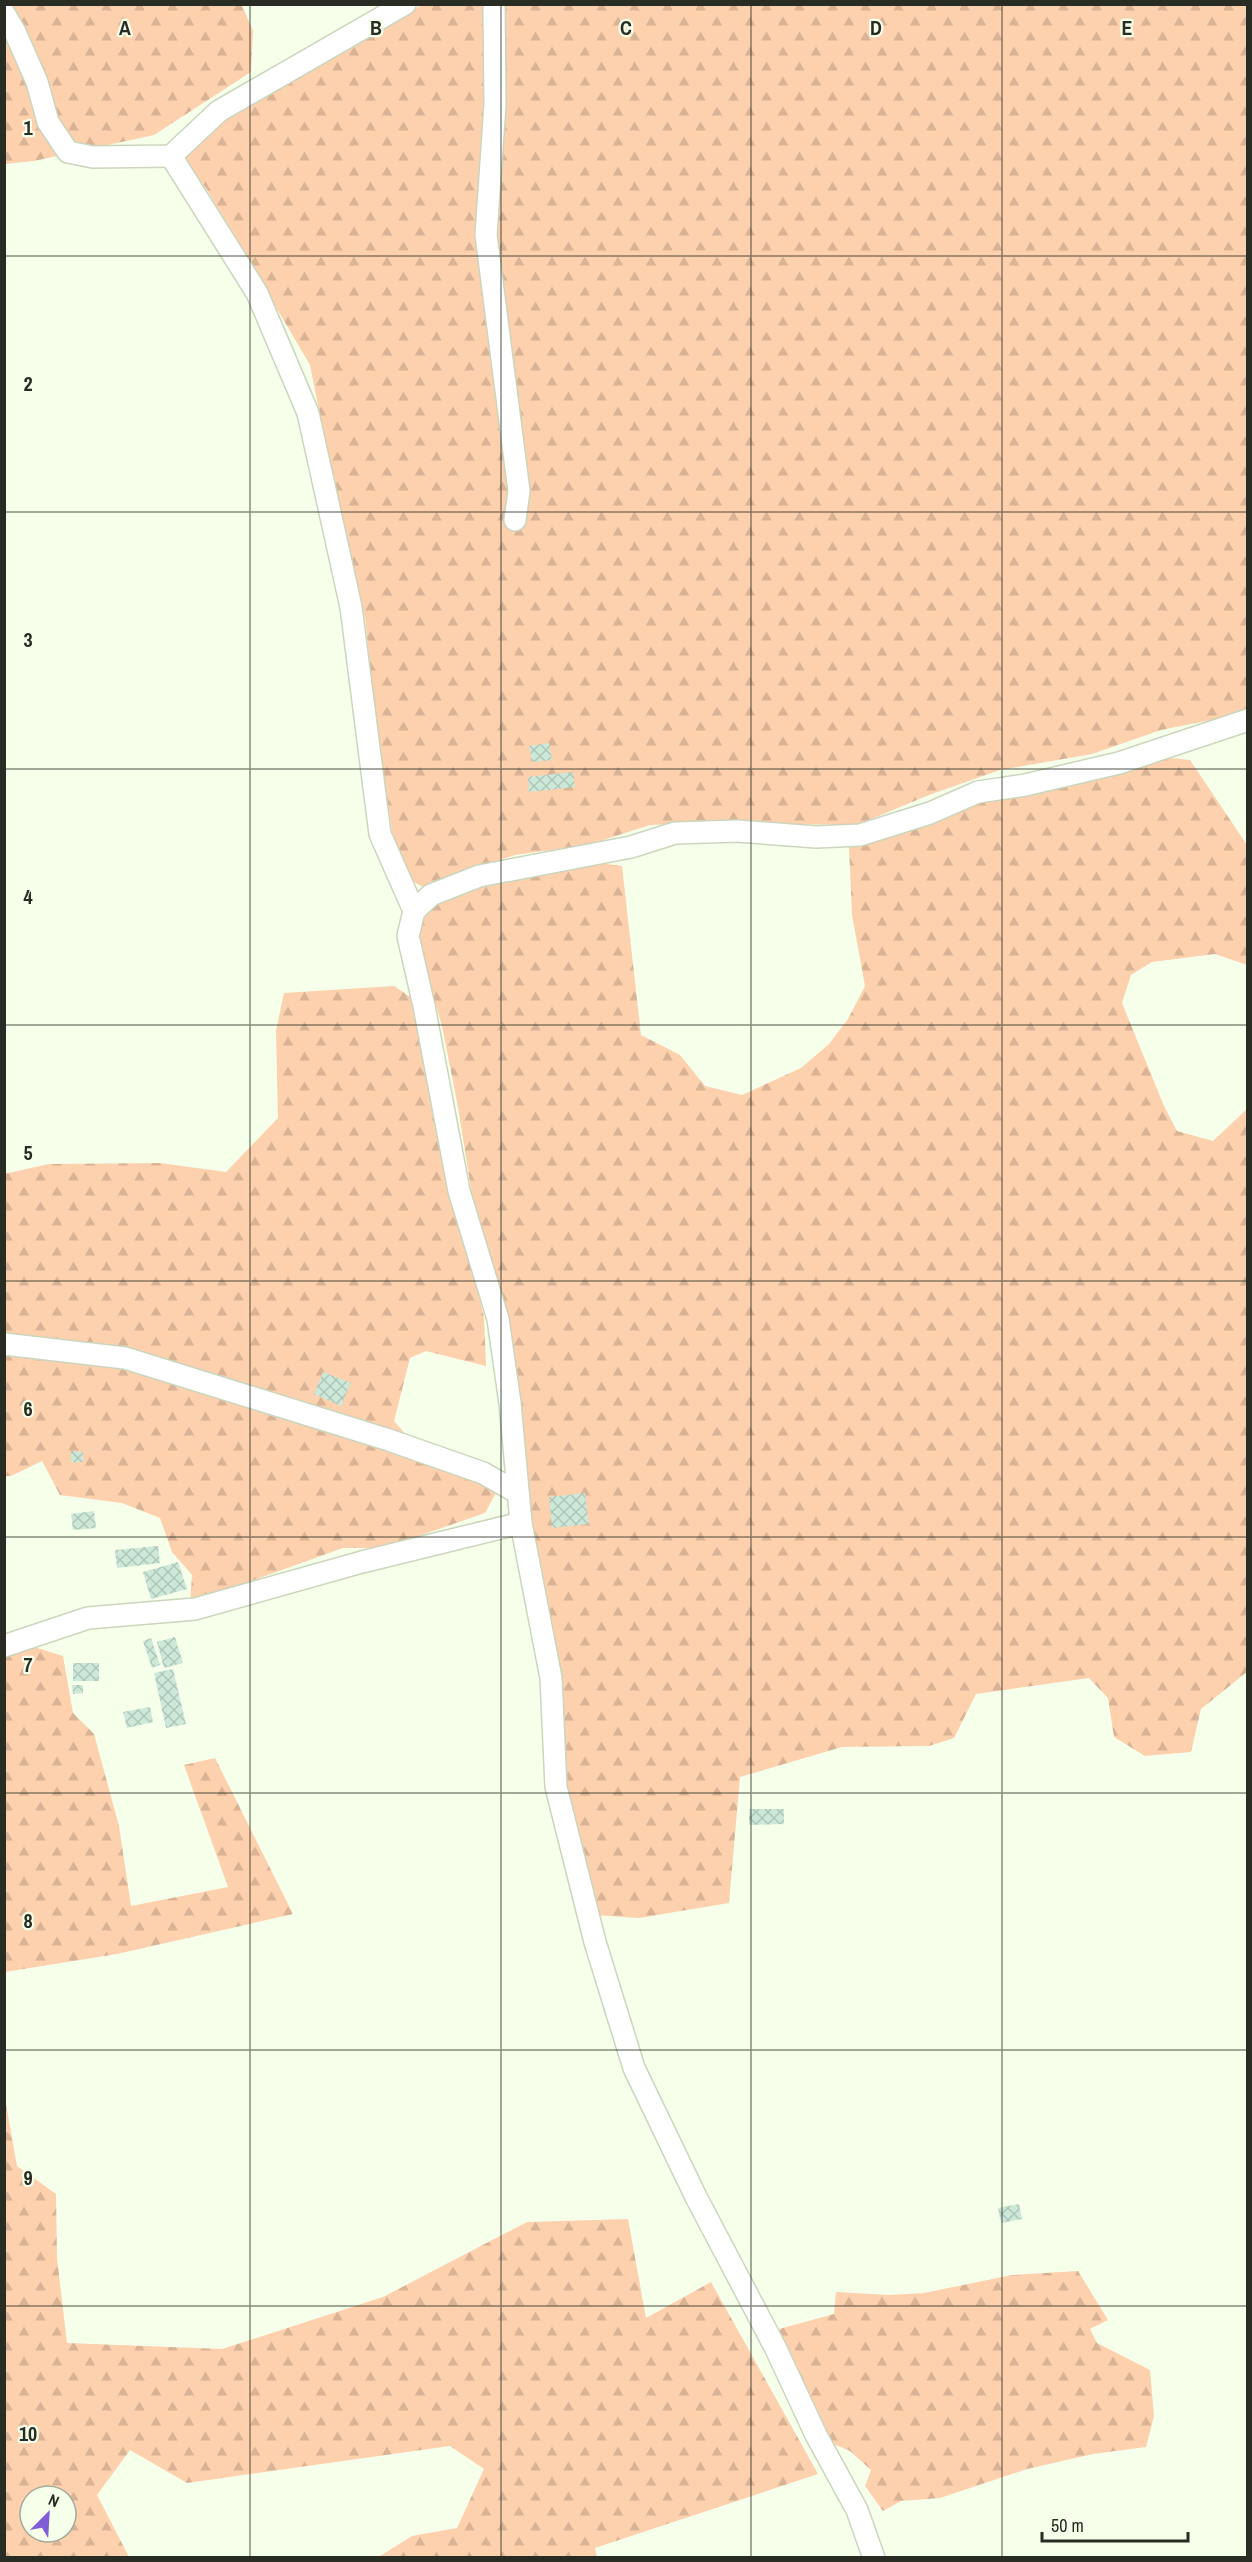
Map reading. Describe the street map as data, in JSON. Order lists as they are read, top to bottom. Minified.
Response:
{"scale_bar":"50 m","north":"top right","grid":{"columns":["A","B","C","D","E"],"rows":["1","2","3","4","5","6","7","8","9","10"]}}
